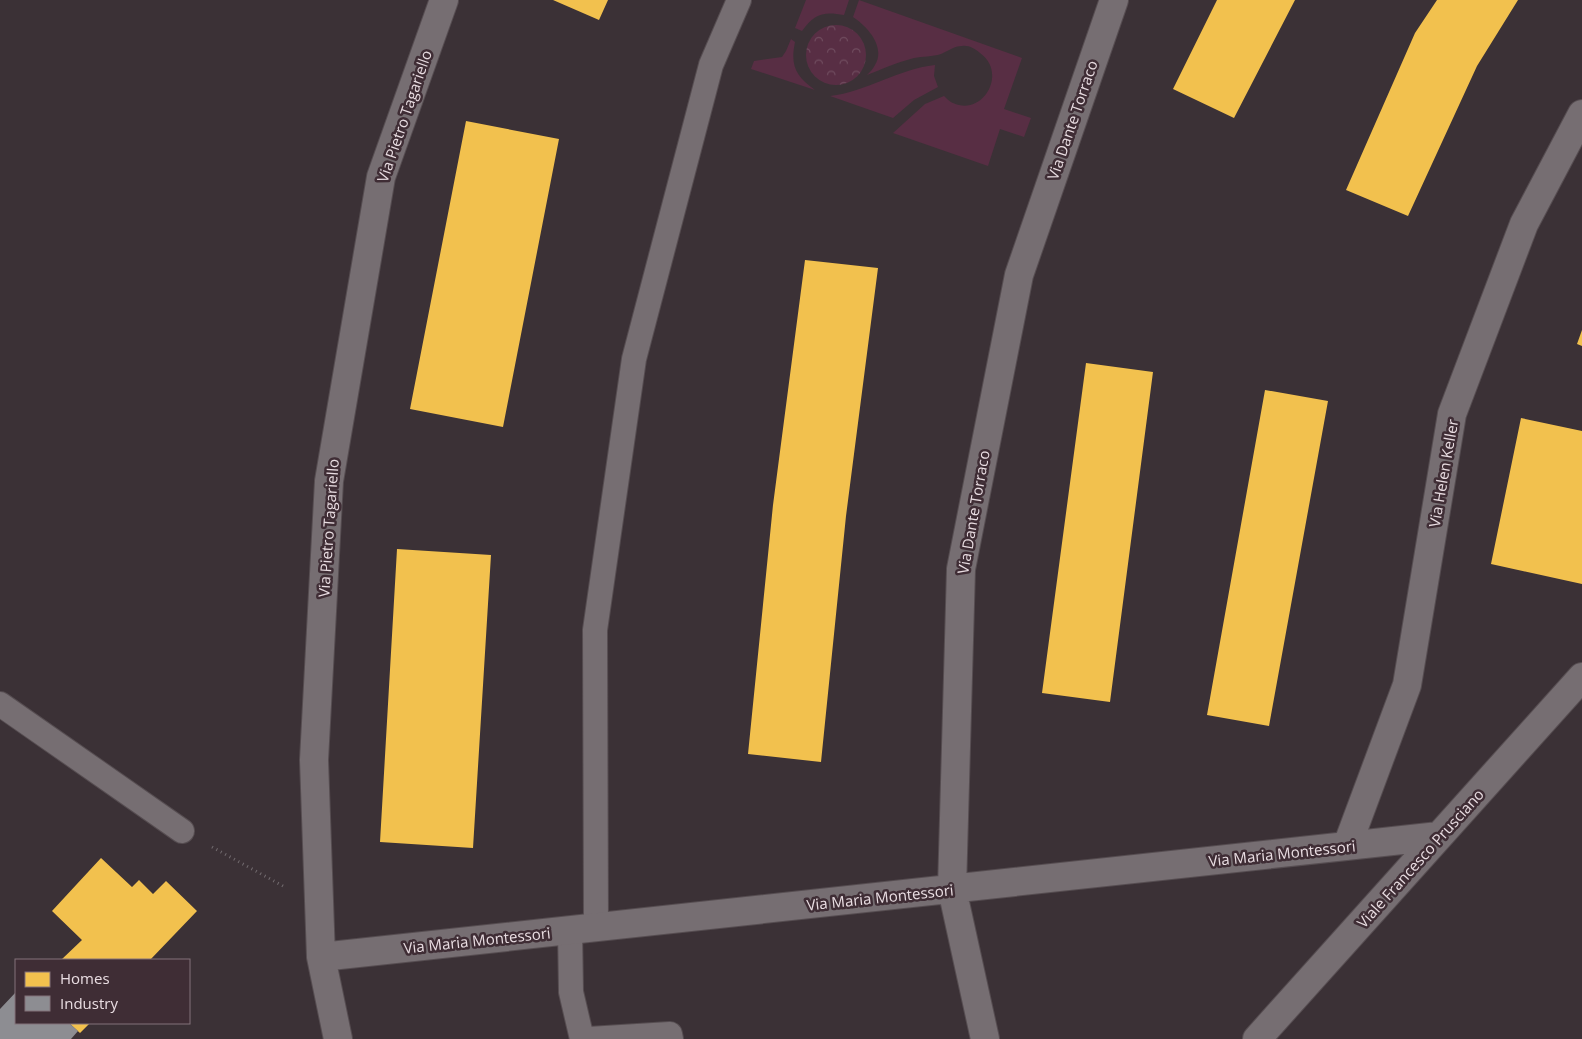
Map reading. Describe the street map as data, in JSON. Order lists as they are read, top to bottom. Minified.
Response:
{"streets":{"street":["Via Pietro Tagariello","Via Dante Torraco","Via Helen Keller","Via Maria Montessori","Viale Francesco Prusciano"]},"crossings":[["Via Pietro Tagariello","Via Maria Montessori"],["Via Dante Torraco","Via Maria Montessori"],["Via Helen Keller","Via Maria Montessori"],["Via Maria Montessori","Viale Francesco Prusciano"]],"legend":["Homes","Industry"]}
